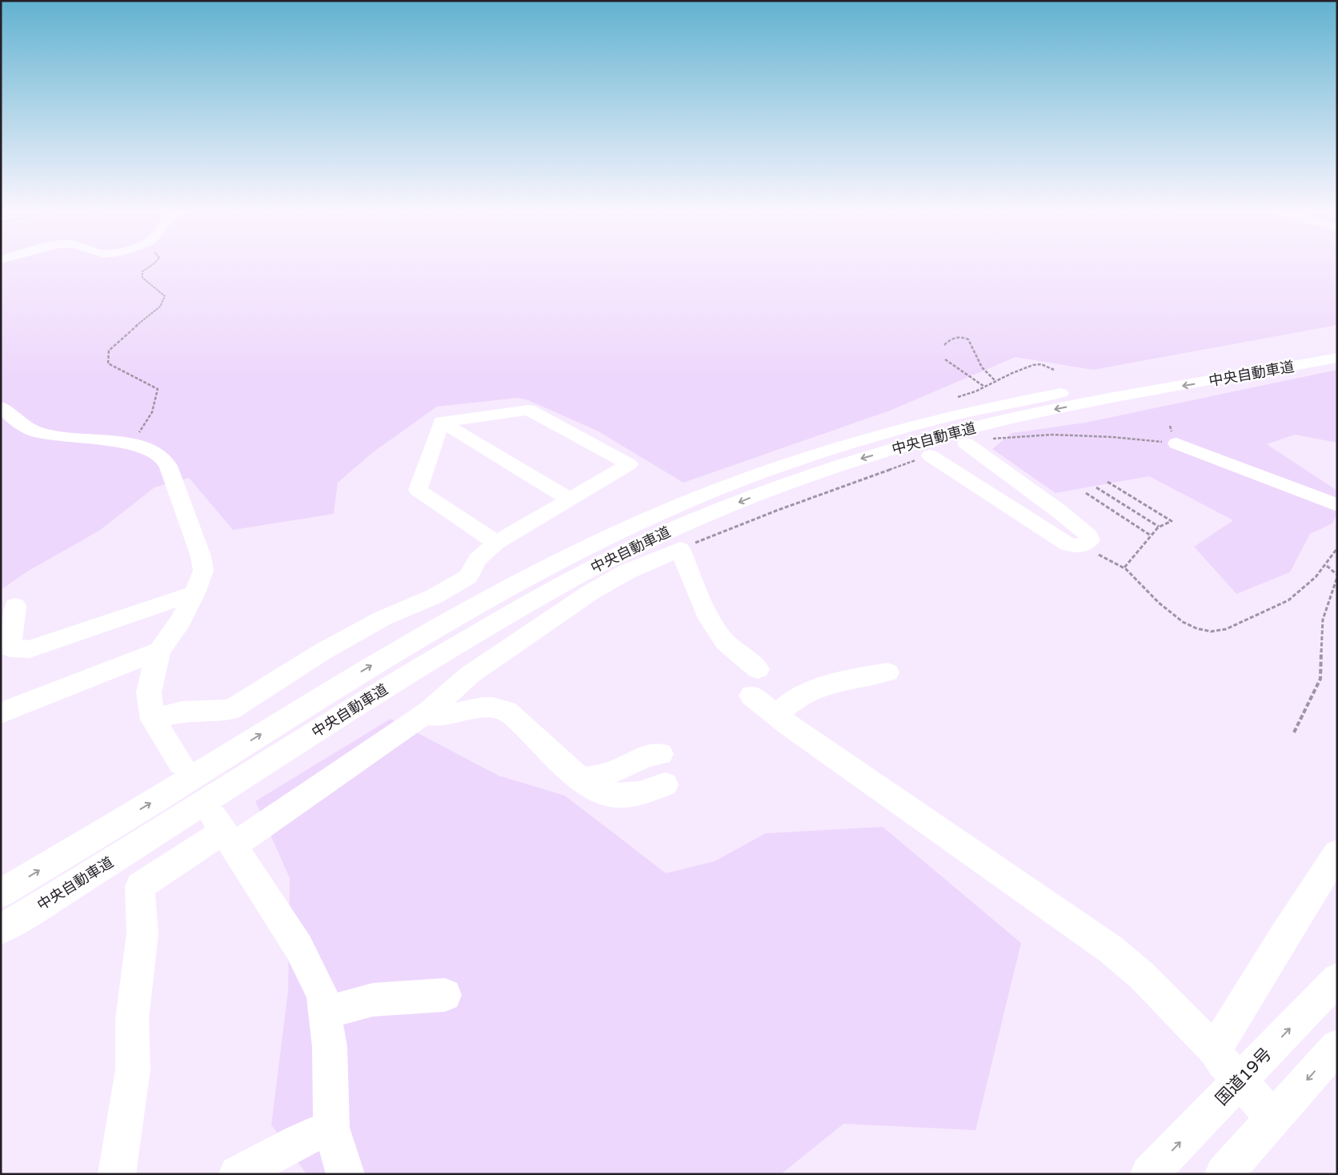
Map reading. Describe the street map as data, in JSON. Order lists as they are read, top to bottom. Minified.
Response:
{"streets":{"main road":["中央自動車道","国道19号"]}}
